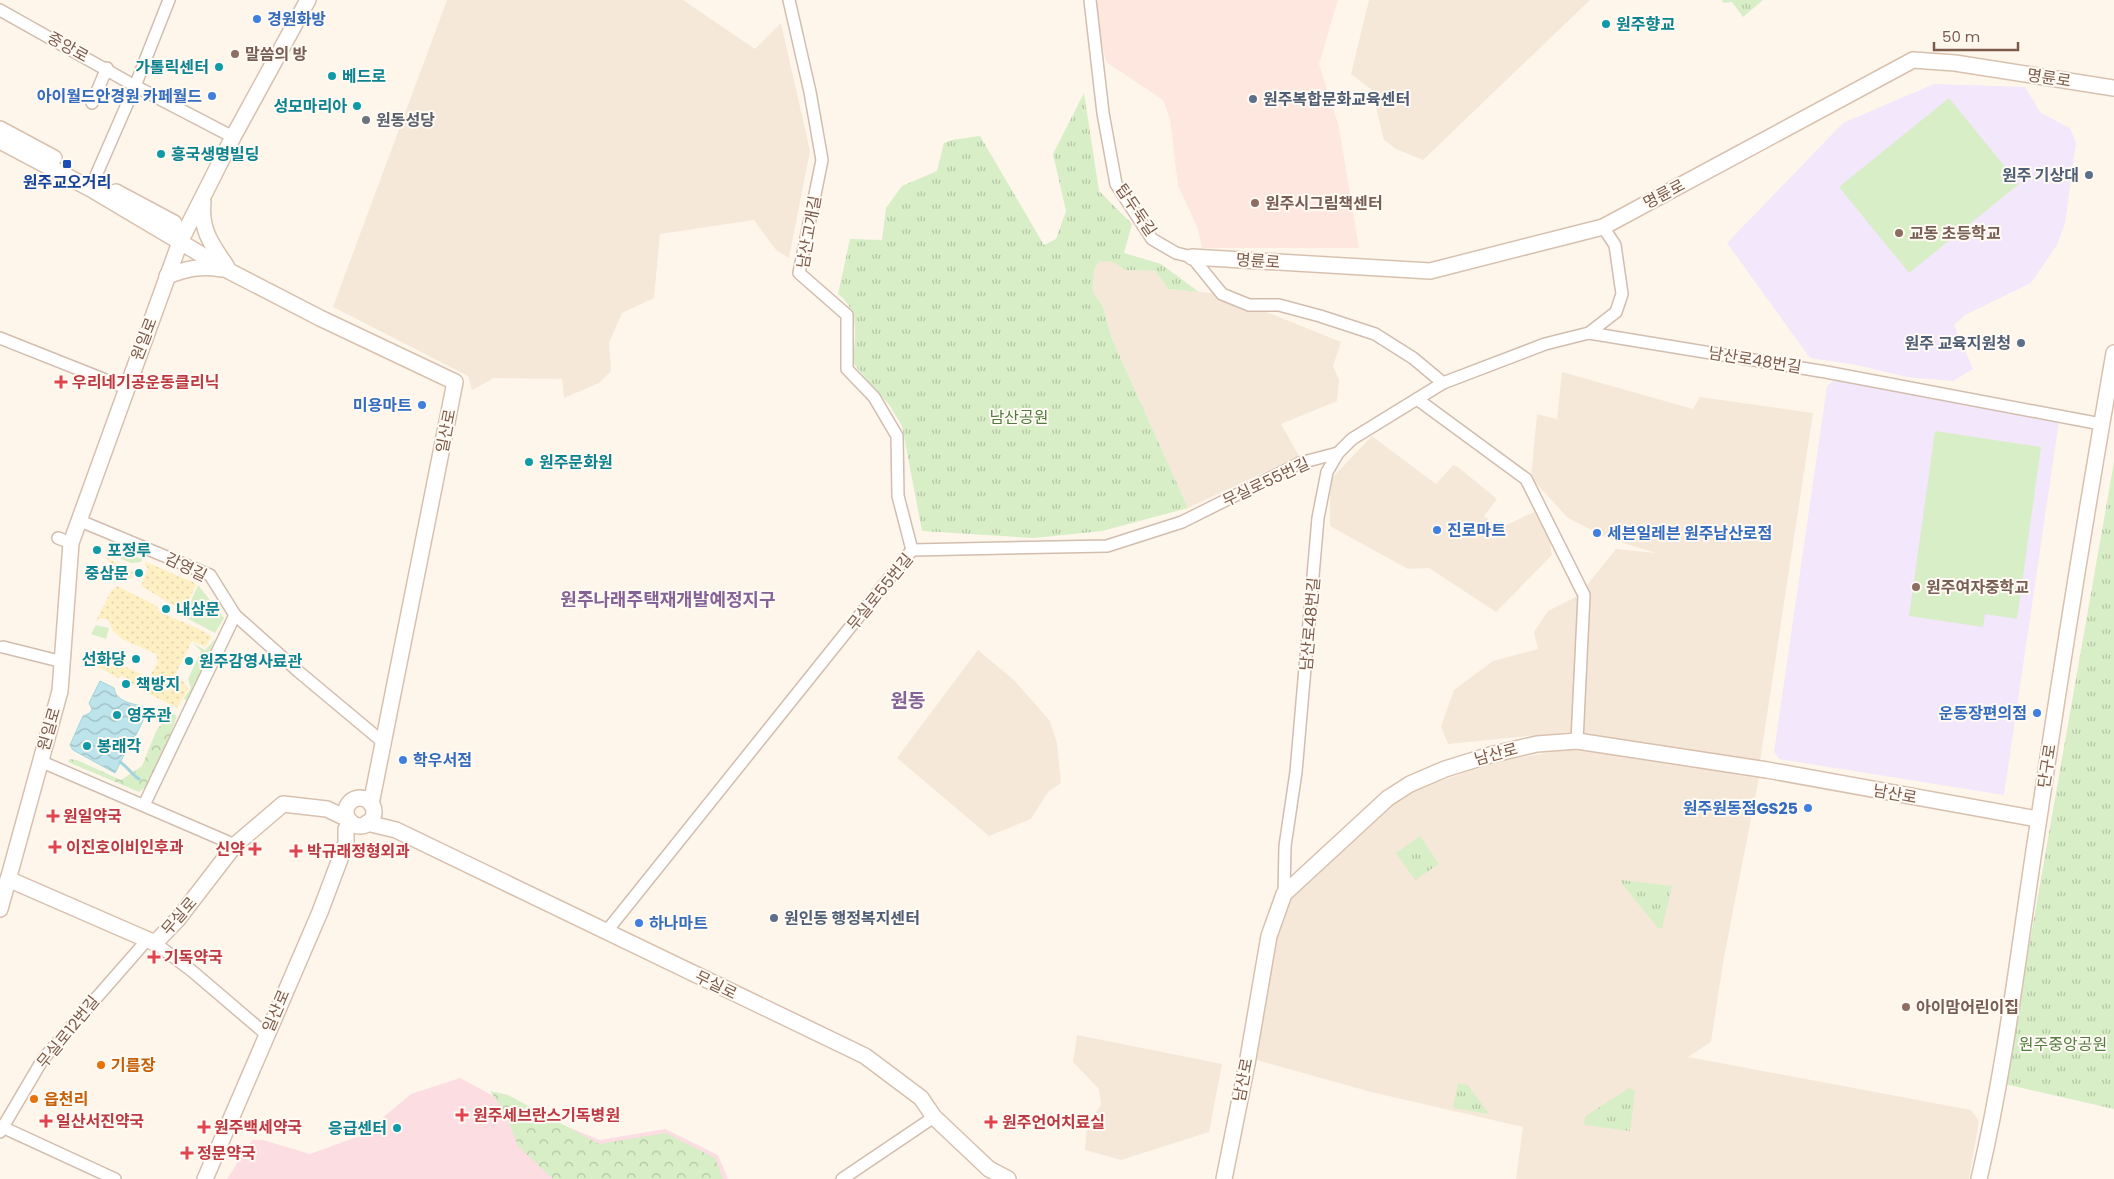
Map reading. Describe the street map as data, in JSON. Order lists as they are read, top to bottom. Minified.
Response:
{"streets":{"street":["중앙로","명륜로","탑두둑길","남산고개길","원일로","남산로48번길","일산로","무실로55번길","감영길","남산로","단구로","무실로","무실로12번길"]},"crossings":[["중앙로","원일로"],["명륜로","탑두둑길"],["남산고개길","무실로55번길"],["원일로","일산로"],["원일로","감영길"],["원일로","무실로"],["남산로48번길","무실로55번길"],["남산로48번길","남산로"],["남산로48번길","단구로"],["일산로","감영길"],["무실로55번길","무실로"],["남산로","단구로"],["무실로","무실로12번길"]],"districts":["원주나래주택재개발예정지구","원동"],"parks":["남산공원","원주중앙공원"],"places":{"other":["경원화방","원주향교","말씀의 방","가톨릭센터","베드로","아이월드안경원 카페월드","원주복합문화교육센터","성모마리아","원동성당","흥국생명빌딩","원주 기상대","원주시그림책센터","교동 초등학교","원주 교육지원청","미용마트","원주문화원","진로마트","세븐일레븐 원주남산로점","포정루","중삼문","원주여자중학교","내삼문","선화당","원주감영사료관","책방지","운동장편의점","영주관","봉래각","학우서점","원주원동점GS25","원인동 행정복지센터","하나마트","아이맘어린이집","기름장","읍천리","응급센터"],"transit":["원주교오거리"],"health":["우리네기공운동클리닉","원일약국","이진호이비인후과","신약","박규래정형외과","기독약국","원주세브란스기독병원","일산서진약국","원주언어치료실","원주백세약국","정문약국"]},"scale_bar":"50 m"}
